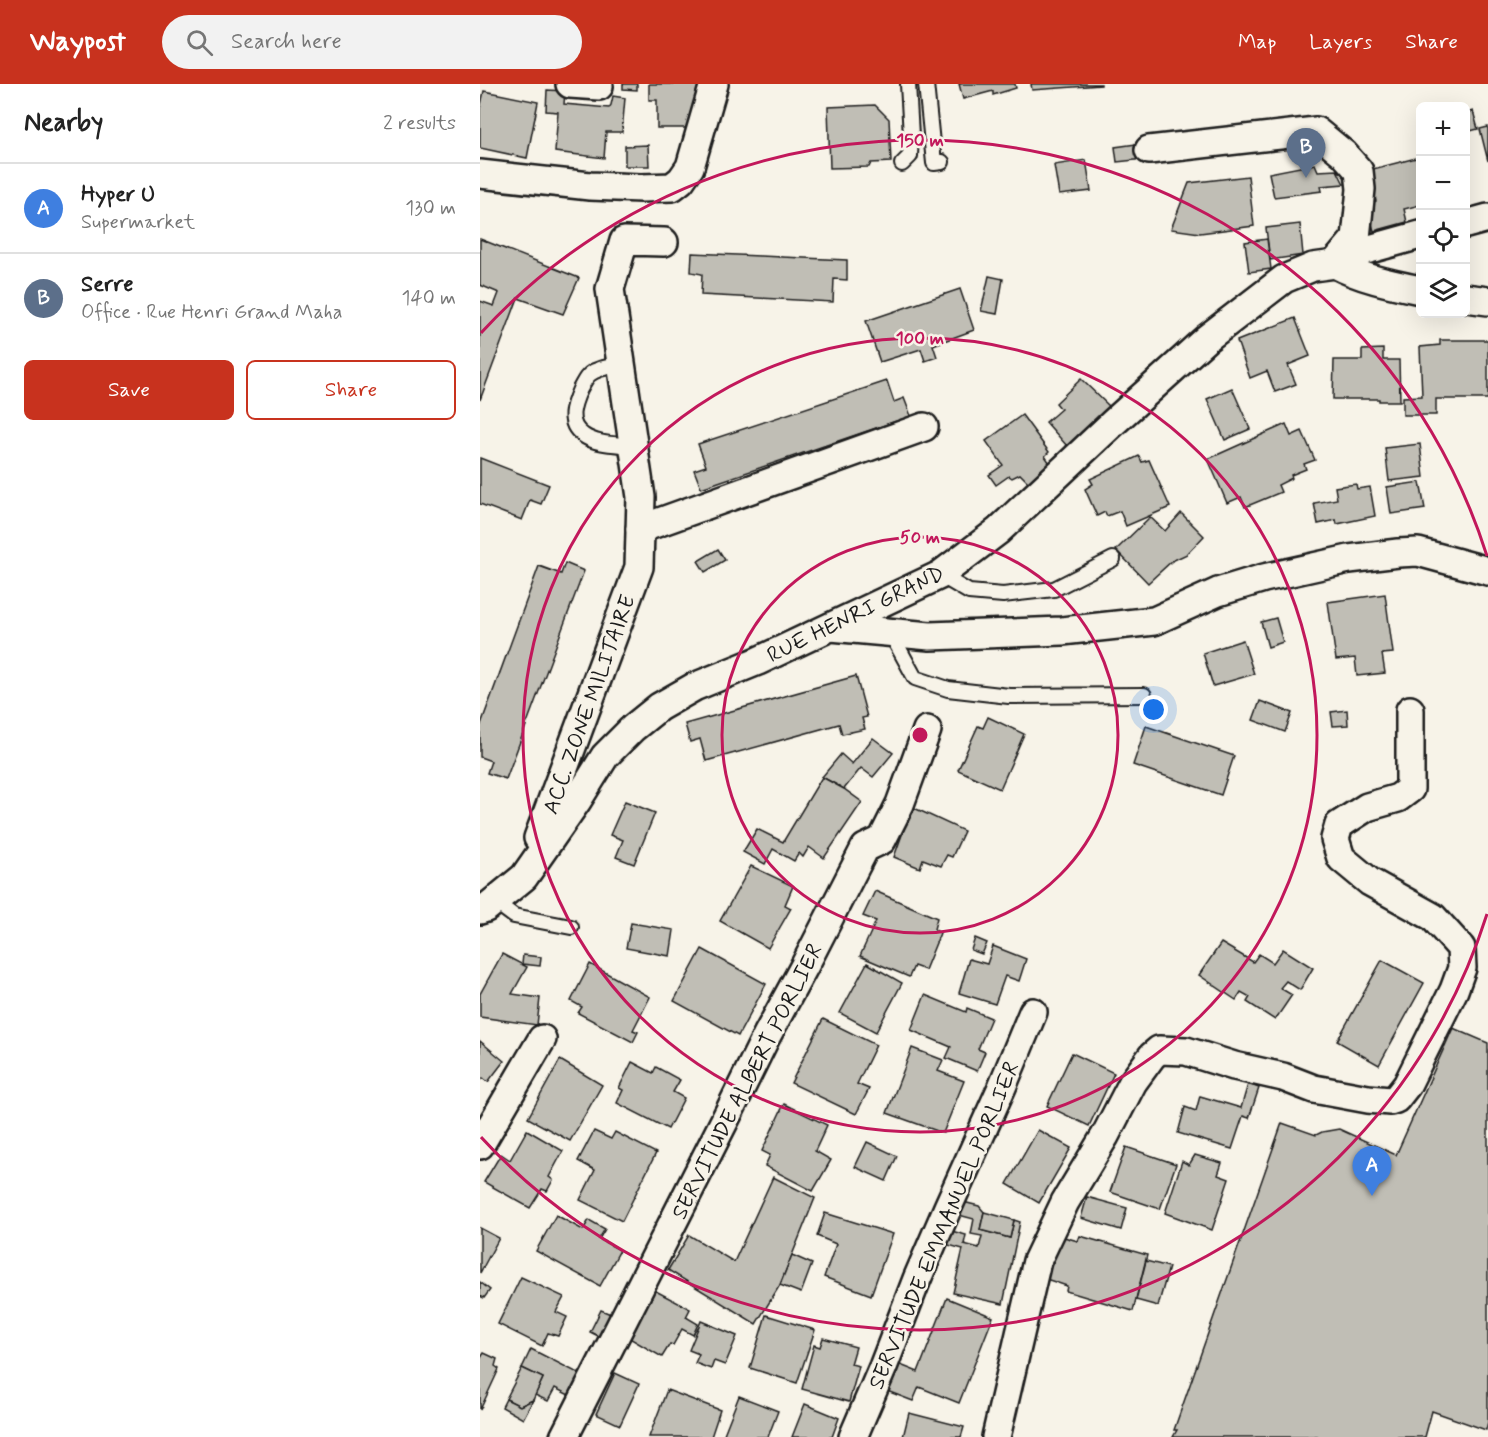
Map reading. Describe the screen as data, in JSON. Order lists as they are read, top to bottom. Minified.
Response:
{"streets":{"street":["RUE HENRI GRAND","ACC. ZONE MILITAIRE","SERVITUDE ALBERT PORLIER","SERVITUDE EMMANUEL PORLIER"]},"crossings":[["RUE HENRI GRAND","ACC. ZONE MILITAIRE"]],"page":{"header":"Waypost","search":"Search here","nav":["Map","Layers","Share"],"heading":["Nearby","2 results"],"map_buttons":["+","−"],"pins":["B","A"],"list":[{"mark":"A","name":"Hyper U","note":"Supermarket","value":"130 m"},{"mark":"B","name":"Serre","note":"Office · Rue Henri Grand Maha","value":"140 m"}],"buttons":["Save","Share"]},"rings":["150 m","100 m","50 m"]}
